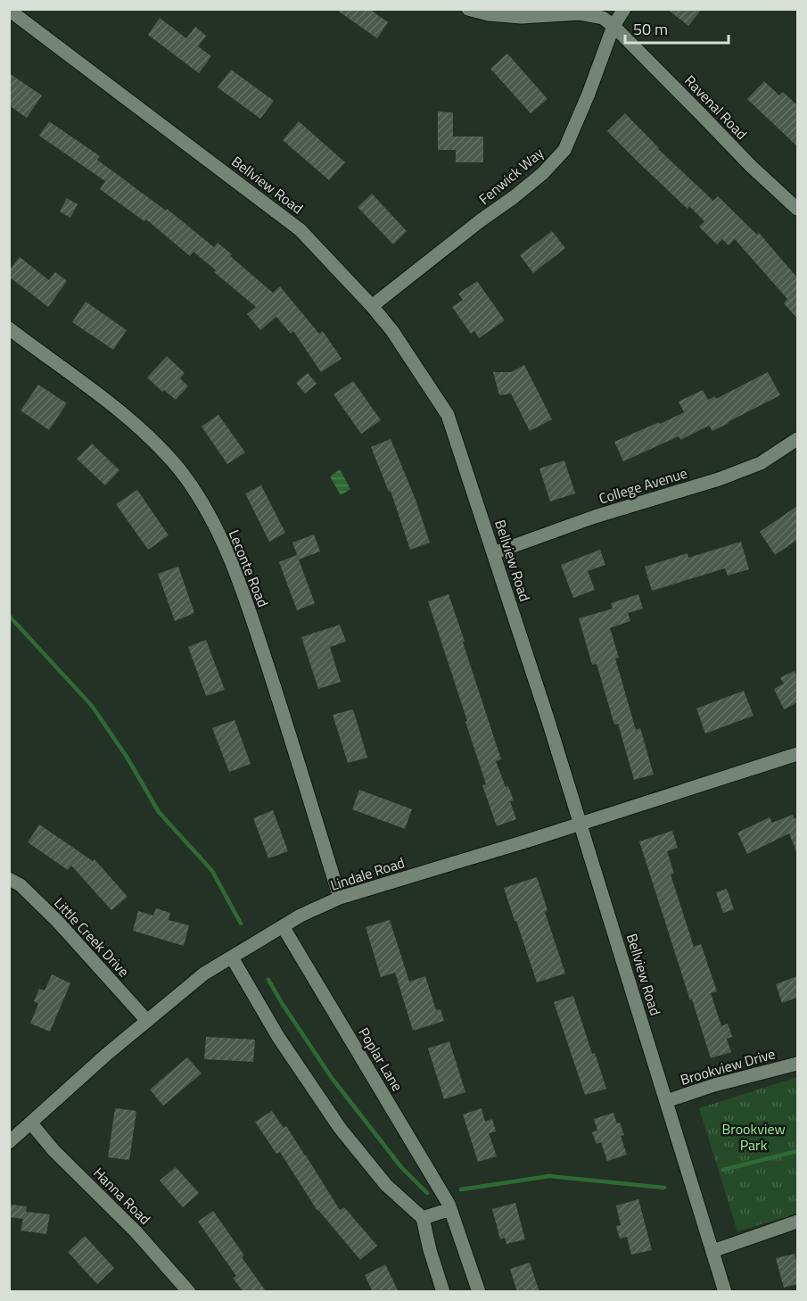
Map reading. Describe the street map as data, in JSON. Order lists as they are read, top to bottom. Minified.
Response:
{"streets":{"street":["Ravenal Road","Fenwick Way","Bellview Road","College Avenue","Leconte Road","Lindale Road","Little Creek Drive","Poplar Lane","Brookview Drive","Hanna Road"]},"crossings":[["Ravenal Road","Fenwick Way"],["Fenwick Way","Bellview Road"],["Bellview Road","College Avenue"],["Bellview Road","Lindale Road"],["Bellview Road","Brookview Drive"],["Leconte Road","Lindale Road"],["Lindale Road","Little Creek Drive"],["Lindale Road","Poplar Lane"],["Lindale Road","Hanna Road"]],"parks":["Brookview Park"],"scale_bar":"50 m"}
